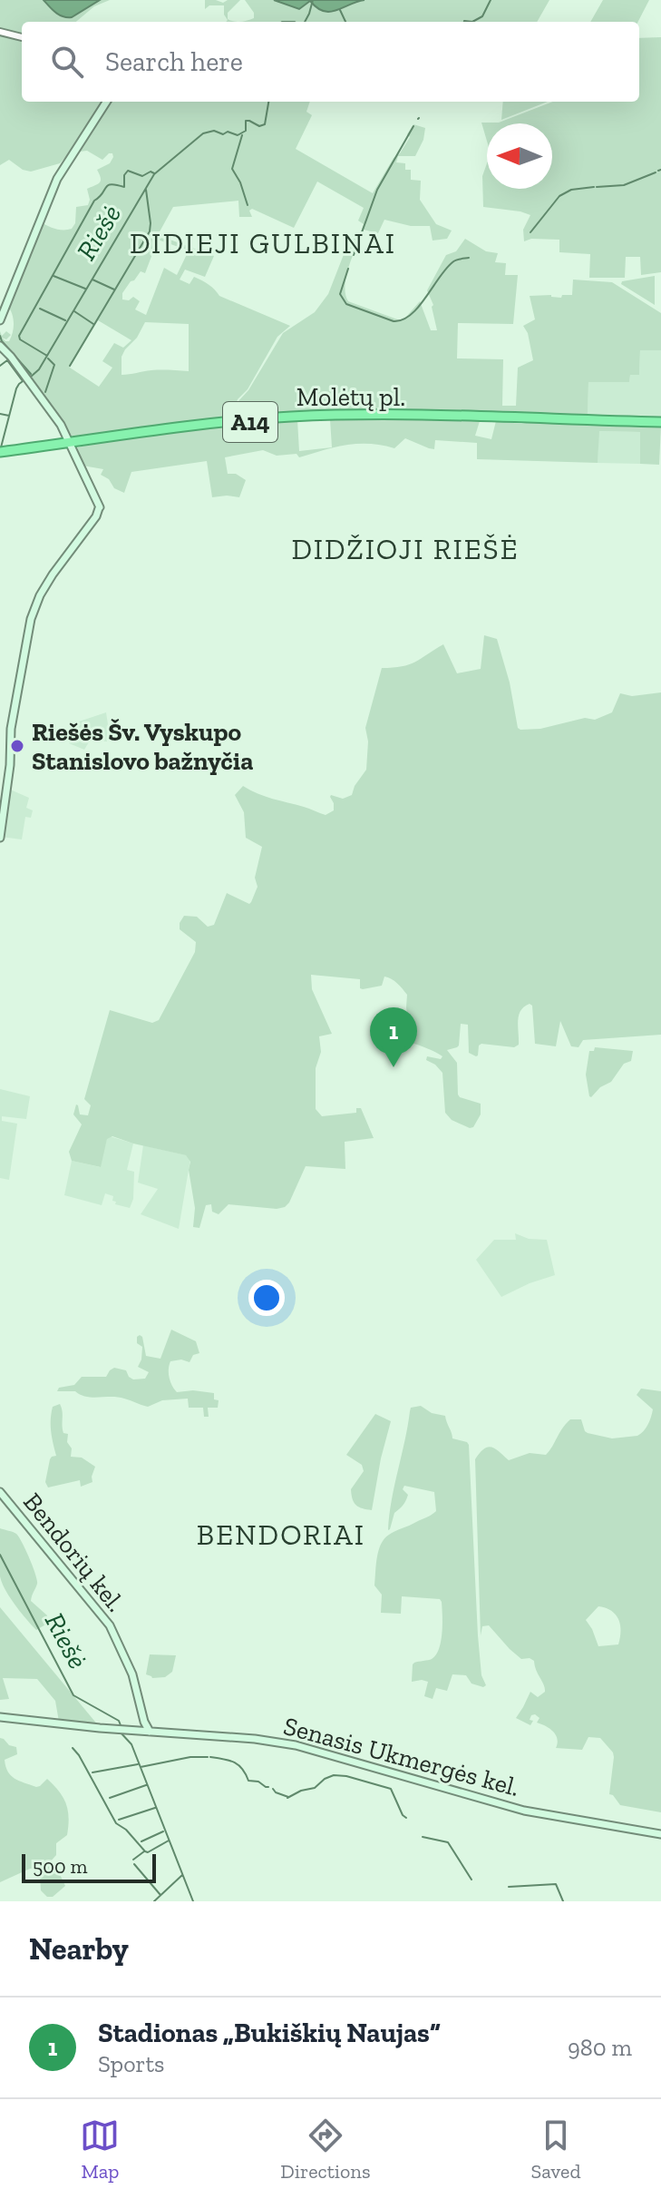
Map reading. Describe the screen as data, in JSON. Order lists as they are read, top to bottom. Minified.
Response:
{"streets":{"highway":["Molėtų pl.","A14"],"main road":["Bendorių kel.","Senasis Ukmergės kel."]},"crossings":[["Bendorių kel.","Senasis Ukmergės kel."]],"districts":["DIDIEJI GULBINAI","DIDŽIOJI RIEŠĖ","BENDORIAI"],"water":["Riešė"],"places":["Riešės Šv. Vyskupo Stanislovo bažnyčia"],"scale_bar":"500 m","north":"left","page":{"search":"Search here","pins":"1","scale":"500 m","heading":"Nearby","list":[{"mark":"1","name":"Stadionas „Bukiškių Naujas“","note":"Sports","value":"980 m"}],"nav":["Map","Directions","Saved"]}}
